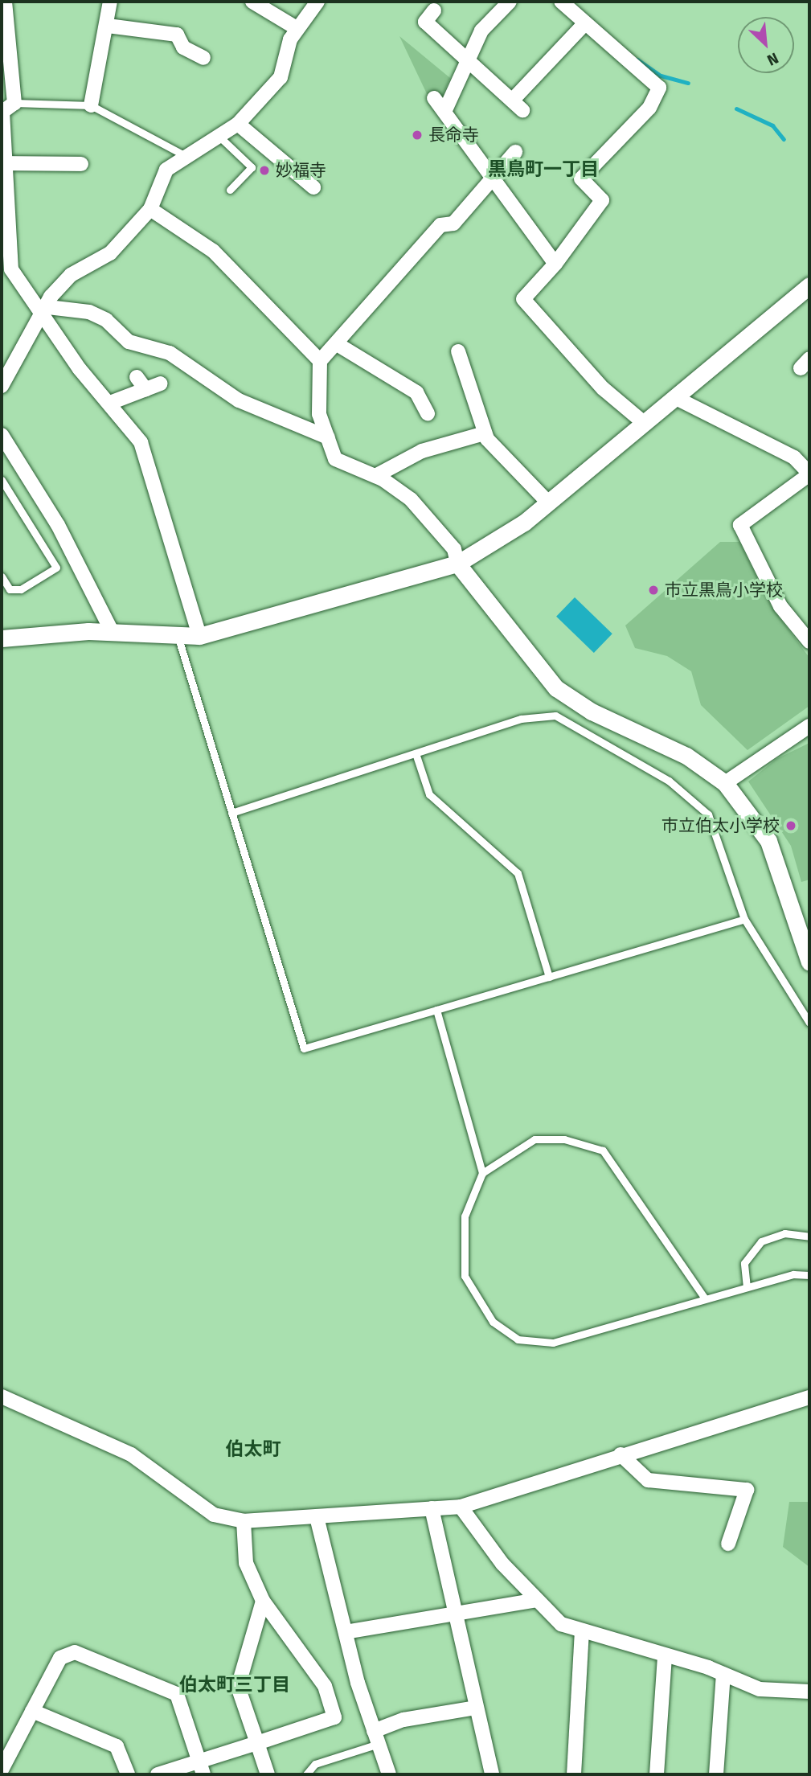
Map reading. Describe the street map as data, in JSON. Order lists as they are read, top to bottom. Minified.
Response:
{"districts":["黒鳥町一丁目","伯太町","伯太町三丁目"],"places":["長命寺","妙福寺","市立黒鳥小学校","市立伯太小学校"],"north":"bottom right"}
